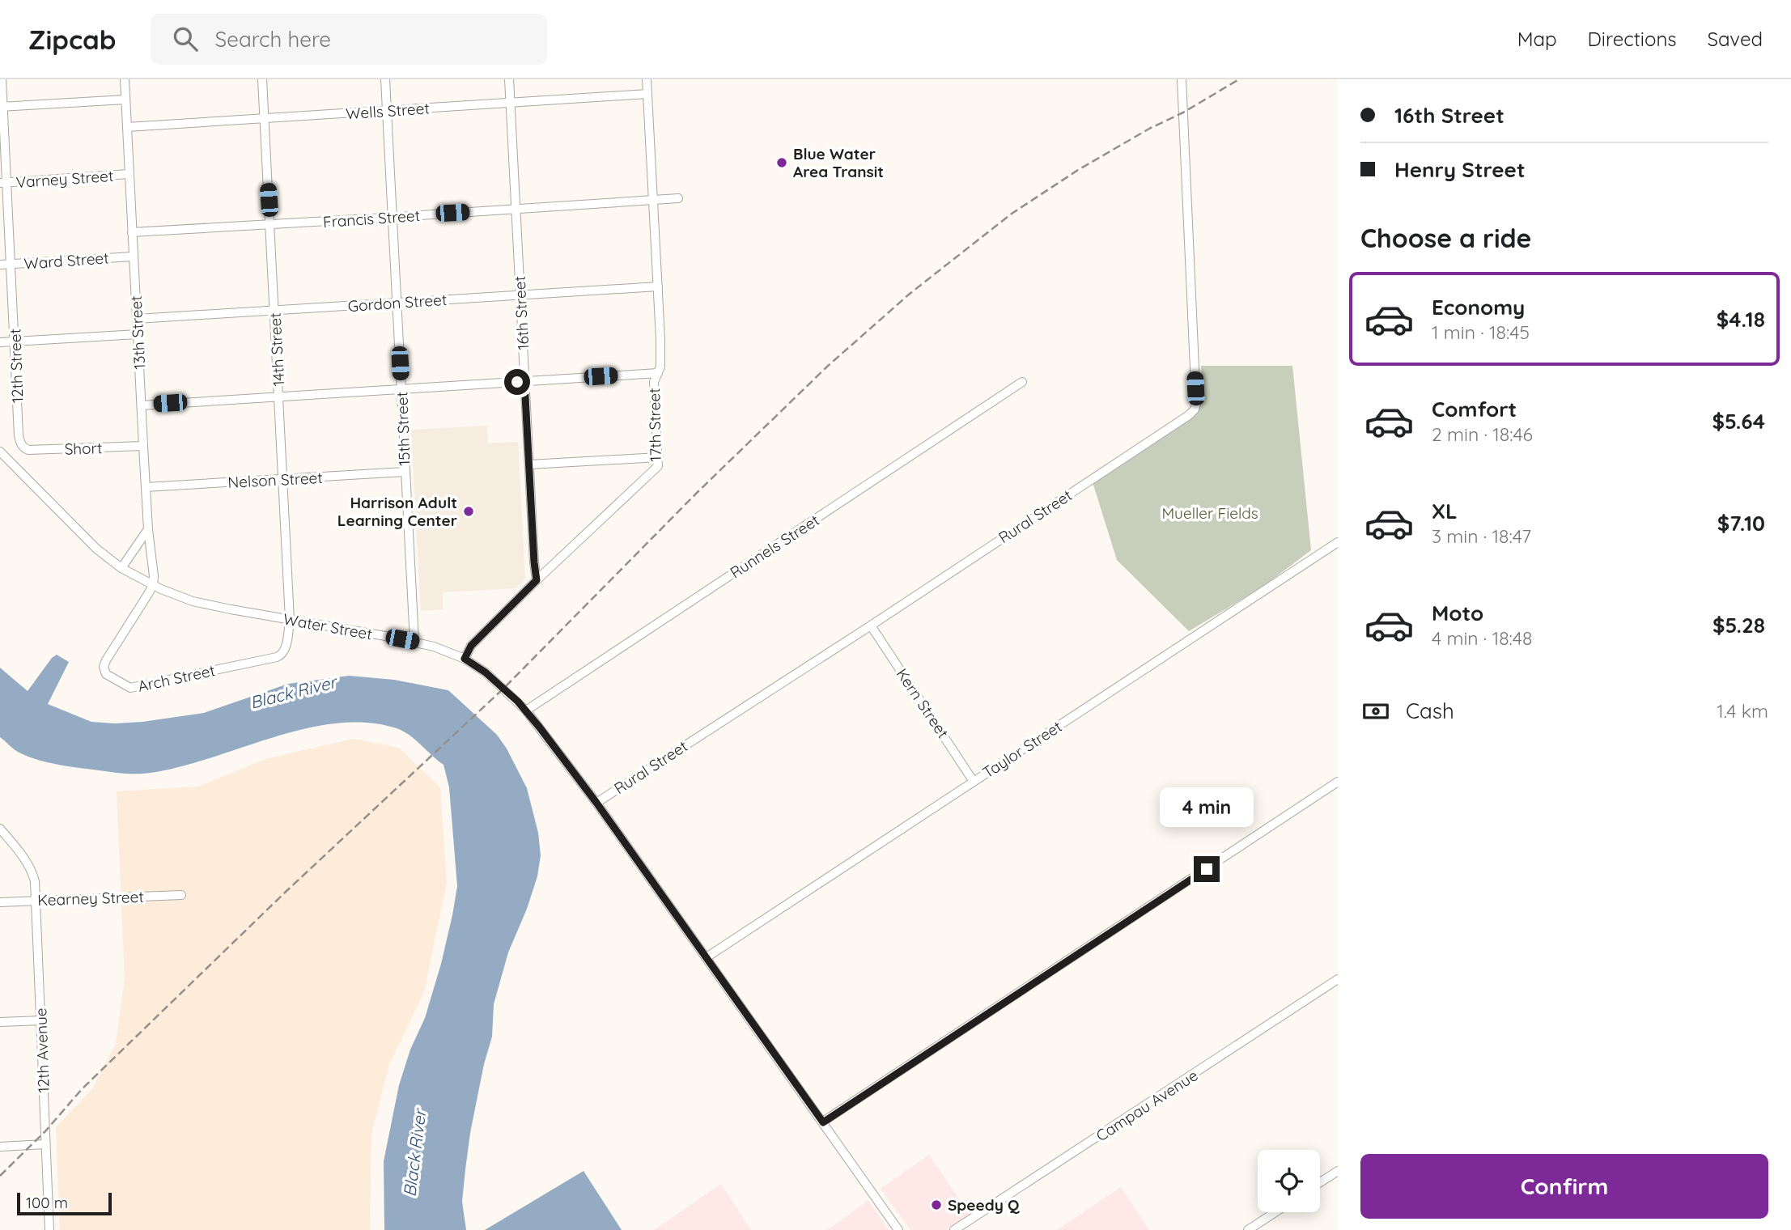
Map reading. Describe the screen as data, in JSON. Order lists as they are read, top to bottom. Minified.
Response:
{"streets":{"street":["Wells Street","Varney Street","Francis Street","Ward Street","Gordon Street","16th Street","13th Street","14th Street","12th Street","17th Street","15th Street","Short","Nelson Street","Rural Street","Runnels Street","Water Street","Arch Street","Kern Street","Taylor Street","Kearney Street","12th Avenue","Campau Avenue"]},"crossings":[["Wells Street","16th Street"],["Wells Street","13th Street"],["Wells Street","14th Street"],["Wells Street","17th Street"],["Wells Street","15th Street"],["Varney Street","13th Street"],["Varney Street","12th Street"],["Francis Street","16th Street"],["Francis Street","13th Street"],["Francis Street","14th Street"],["Francis Street","17th Street"],["Francis Street","15th Street"],["Ward Street","13th Street"],["Ward Street","12th Street"],["Gordon Street","16th Street"],["Gordon Street","13th Street"],["Gordon Street","14th Street"],["Gordon Street","17th Street"],["Gordon Street","15th Street"],["16th Street","17th Street"],["13th Street","Short"],["13th Street","Nelson Street"],["13th Street","Water Street"],["13th Street","Arch Street"],["14th Street","Nelson Street"],["14th Street","Water Street"],["14th Street","Arch Street"],["12th Street","Short"],["17th Street","Water Street"],["15th Street","Nelson Street"],["15th Street","Water Street"],["Rural Street","Water Street"],["Rural Street","Kern Street"],["Runnels Street","Water Street"],["Water Street","Arch Street"],["Water Street","Taylor Street"],["Kern Street","Taylor Street"],["Kearney Street","12th Avenue"]],"water":["Black River"],"parks":["Mueller Fields"],"places":["Blue Water Area Transit","Harrison Adult Learning Center","Speedy Q"],"scale_bar":"100 m","page":{"header":"Zipcab","search":"Search here","nav":["Map","Directions","Saved"],"banner":["16th Street","Henry Street"],"heading":"Choose a ride","list":[{"name":"Economy","note":"1 min · 18:45","value":"$4.18"},{"name":"Comfort","note":"2 min · 18:46","value":"$5.64"},{"name":"XL","note":"3 min · 18:47","value":"$7.10"},{"name":"Moto","note":"4 min · 18:48","value":"$5.28"}],"pay":["Cash","1.4 km"],"bubble":"4 min","buttons":"Confirm","scale":"100 m"}}
